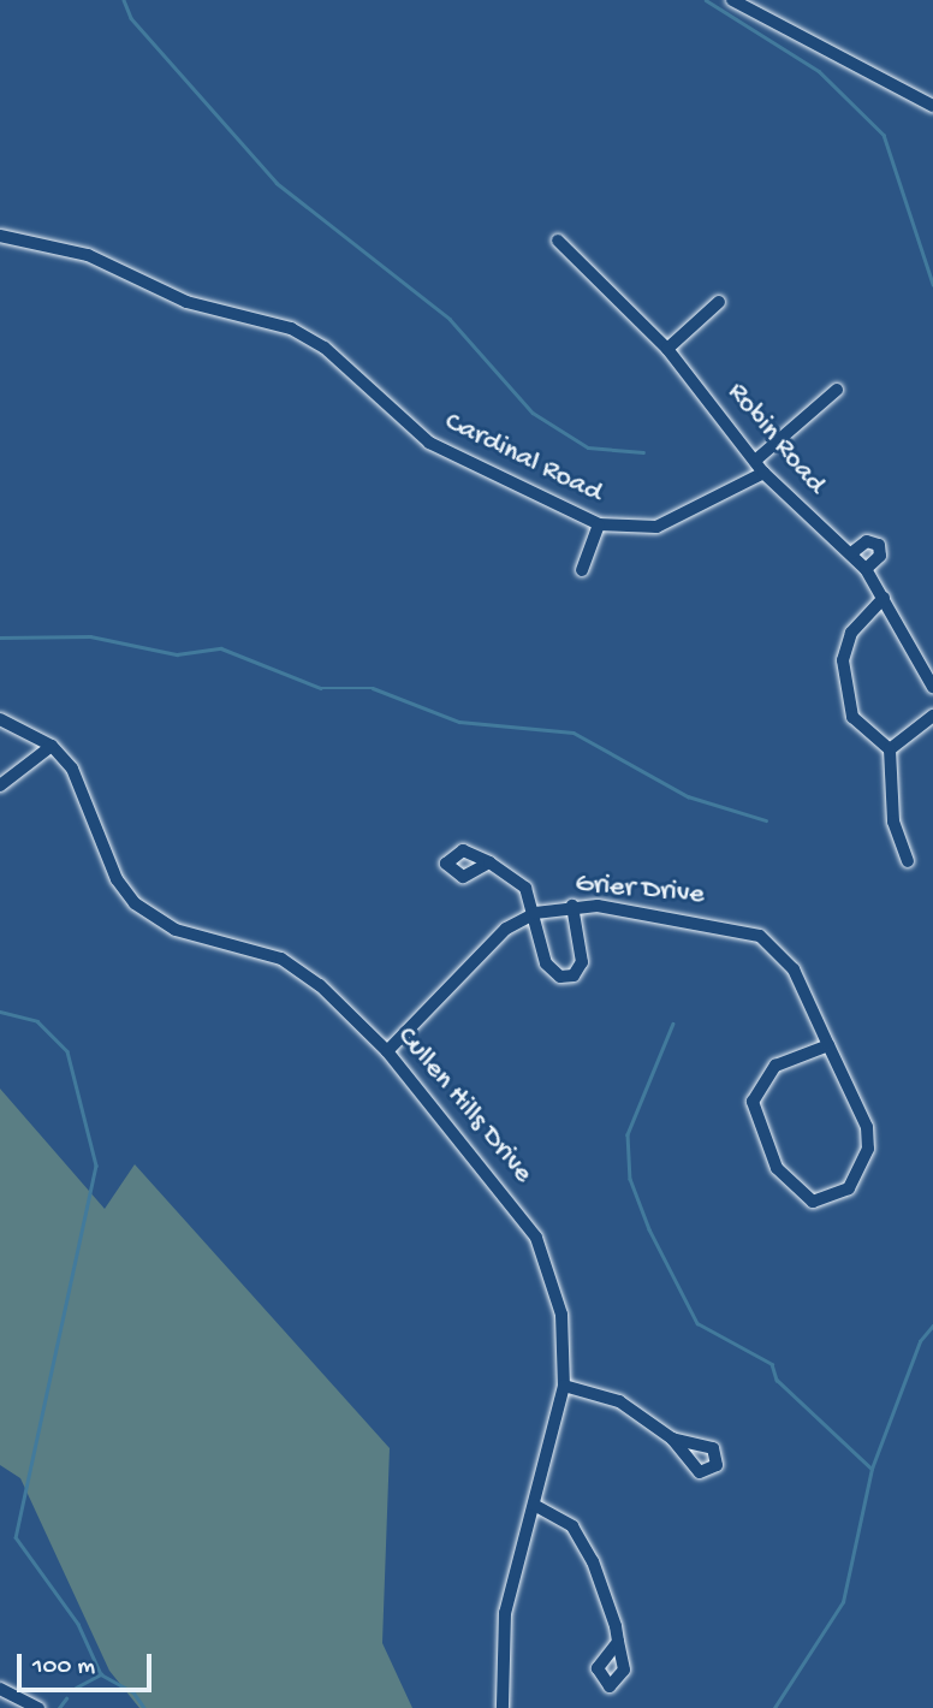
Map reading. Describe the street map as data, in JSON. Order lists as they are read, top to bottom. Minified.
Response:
{"streets":{"street":["Robin Road","Cardinal Road","Grier Drive","Cullen Hills Drive"]},"crossings":[["Robin Road","Cardinal Road"],["Grier Drive","Cullen Hills Drive"]],"scale_bar":"100 m"}
